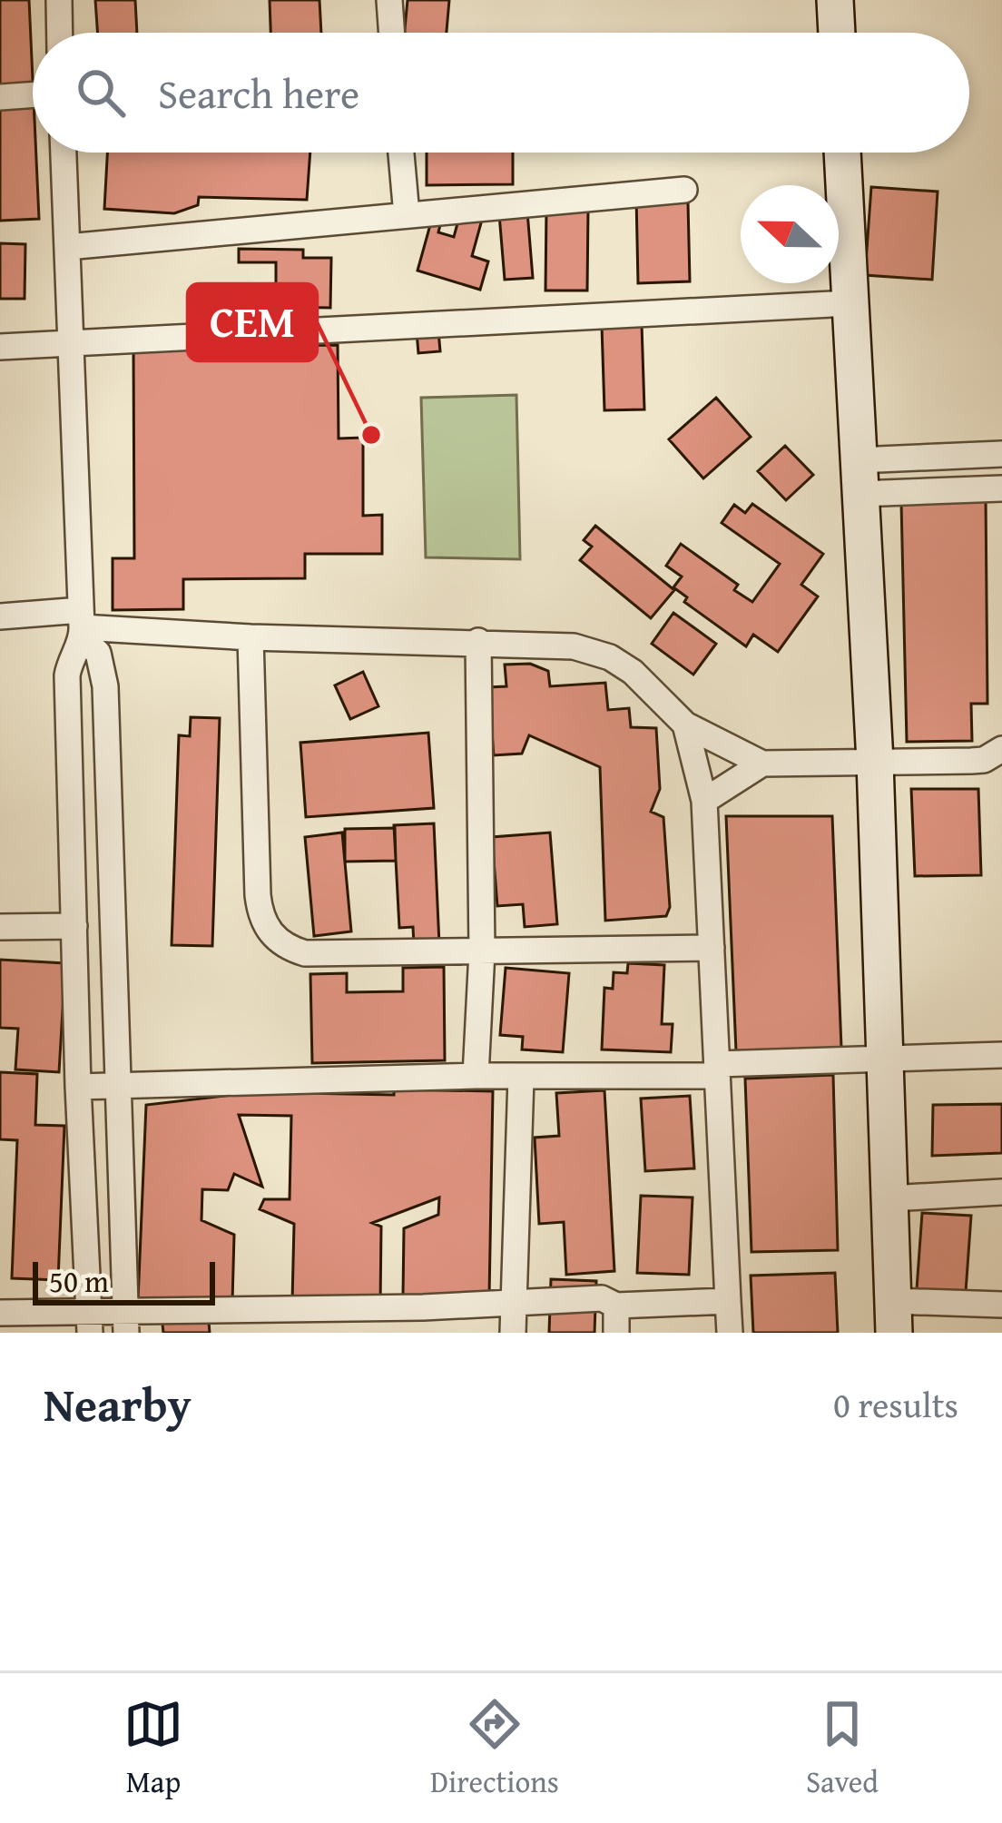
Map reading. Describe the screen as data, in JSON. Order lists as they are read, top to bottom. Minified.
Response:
{"places":["CEM"],"scale_bar":"50 m","north":"left","page":{"search":"Search here","scale":"50 m","heading":["Nearby","0 results"],"nav":["Map","Directions","Saved"]}}
